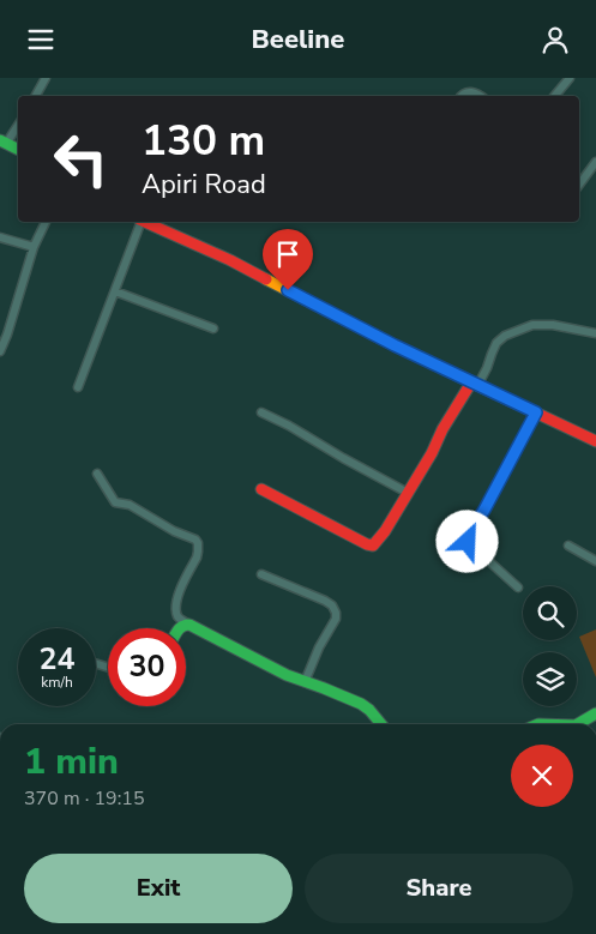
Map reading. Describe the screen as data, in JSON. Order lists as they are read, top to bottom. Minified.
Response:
{"page":{"header":"Beeline","turn":["130 m","Apiri Road"],"speed":"24 km/h","limit":"30","heading":["1 min","370 m · 19:15"],"buttons":["Exit","Share"]}}
